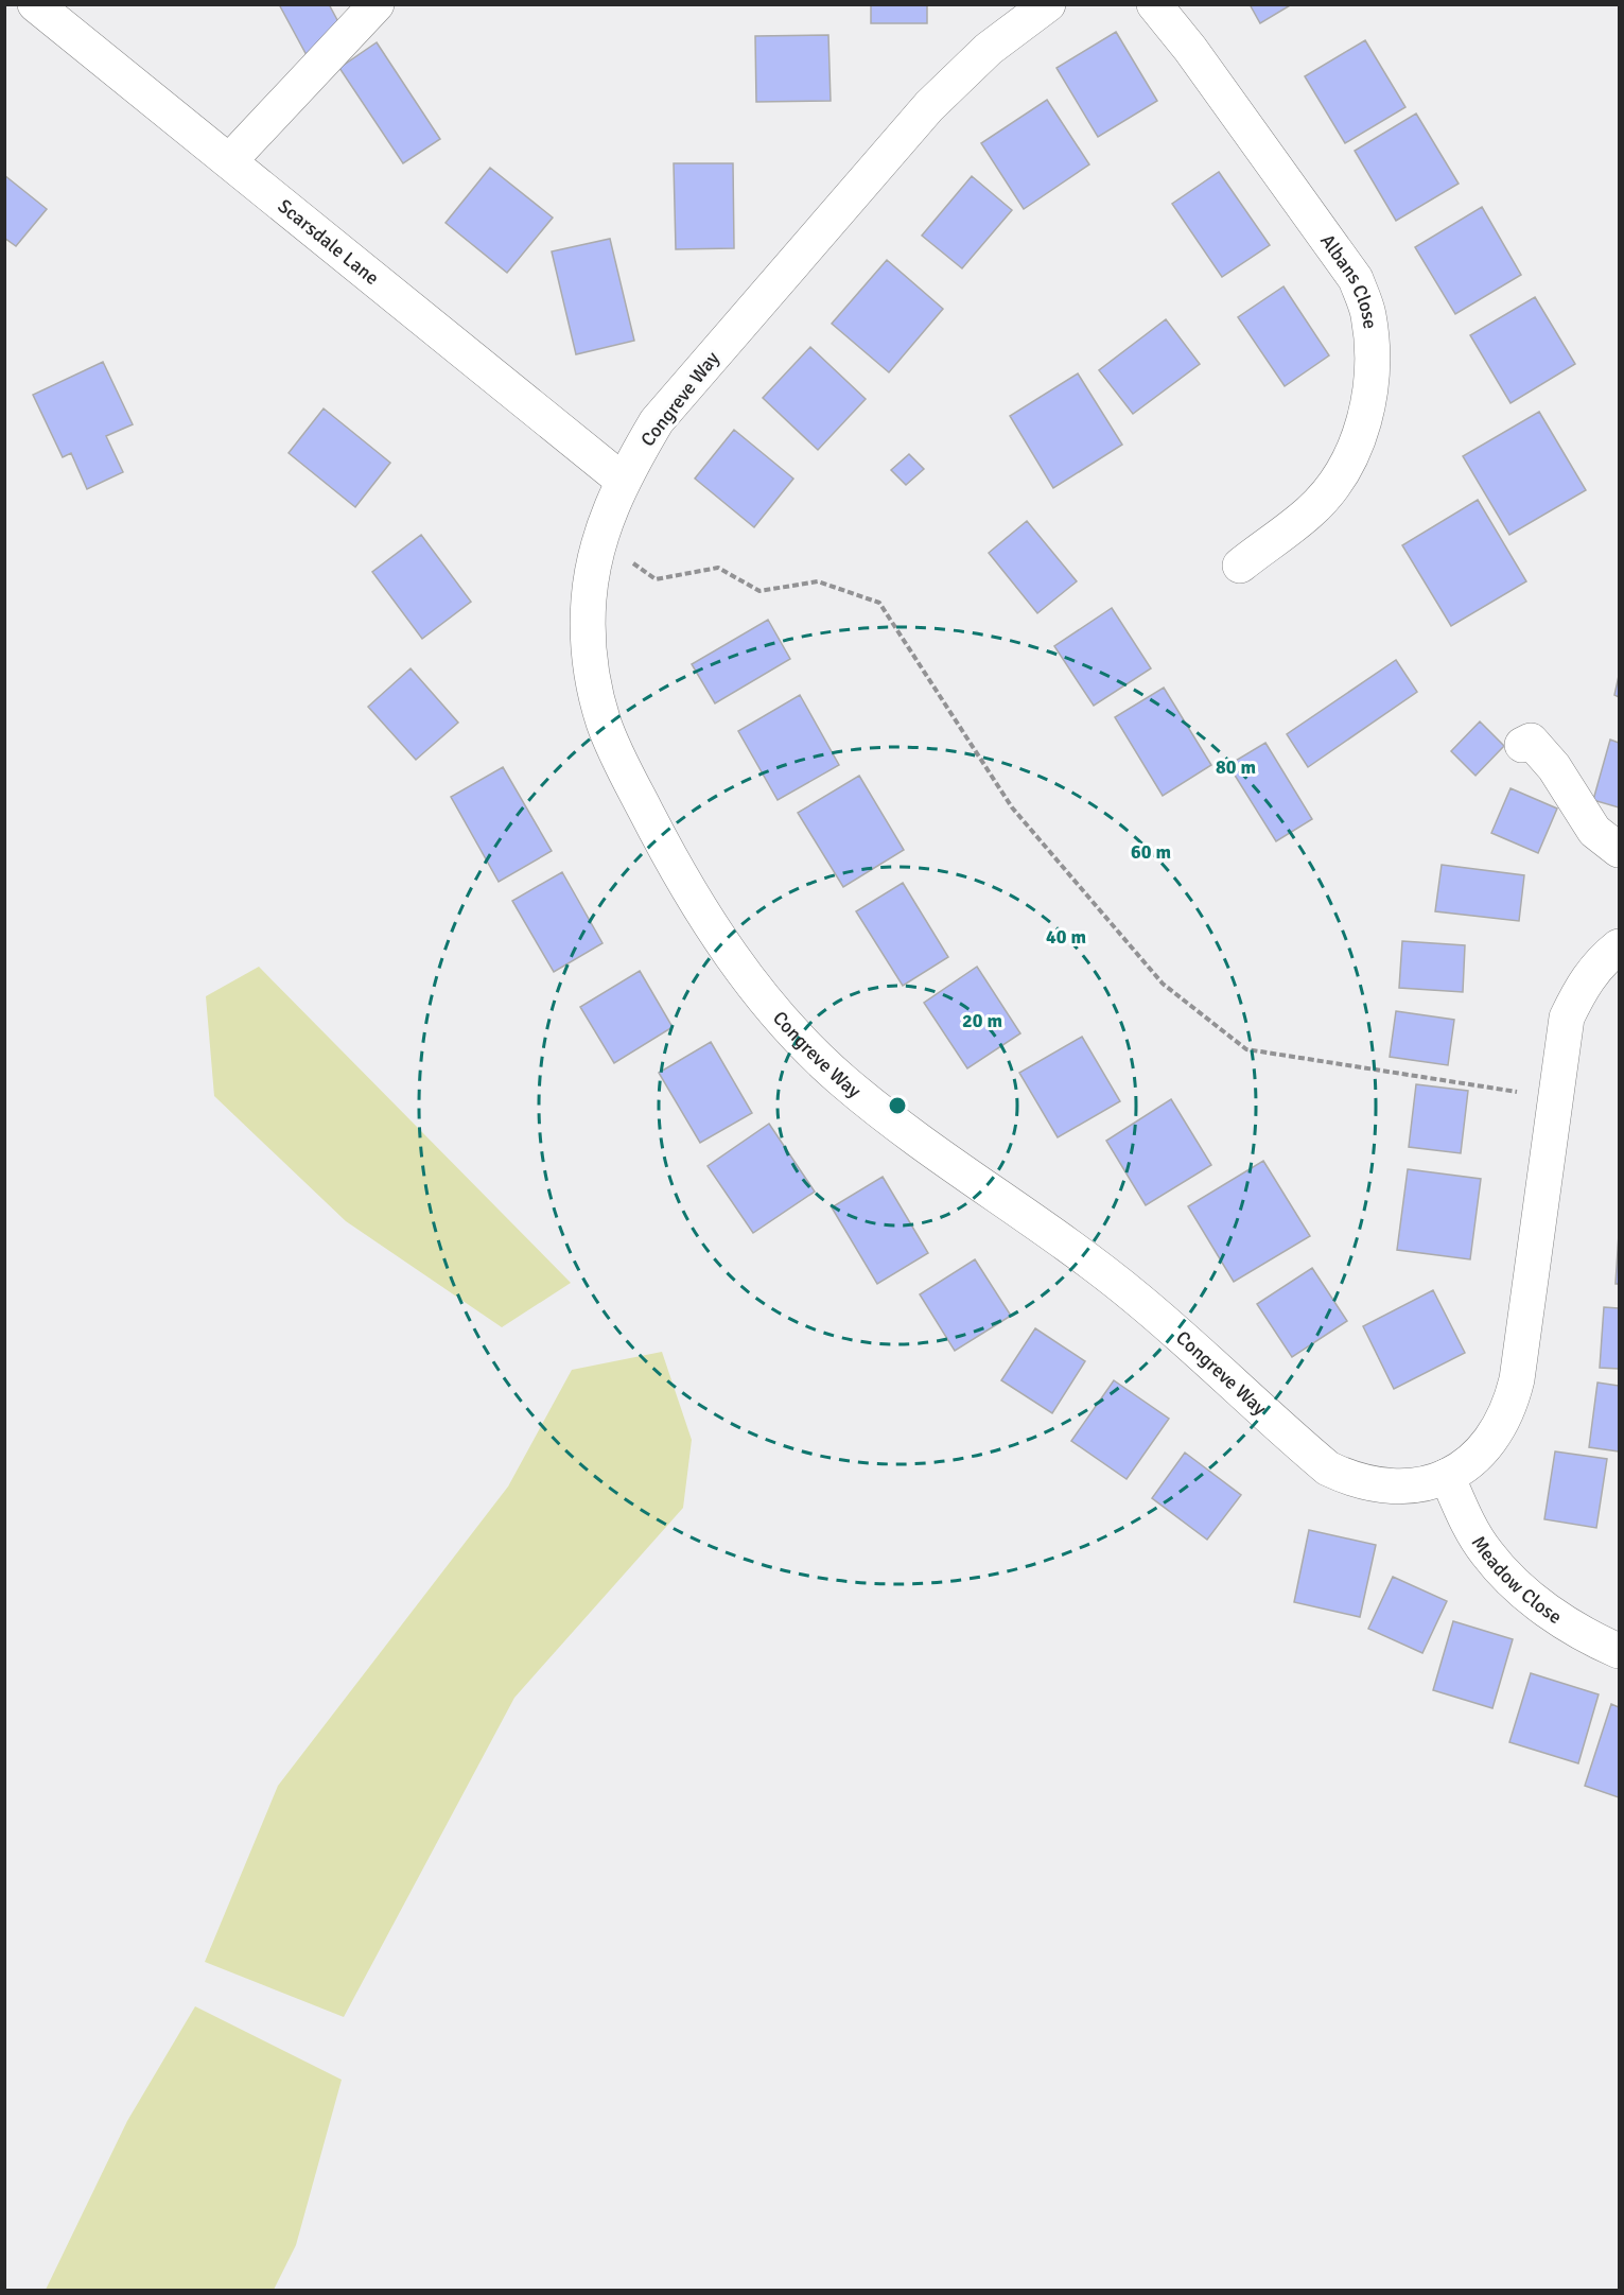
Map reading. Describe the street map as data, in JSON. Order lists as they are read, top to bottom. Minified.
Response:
{"streets":{"street":["Scarsdale Lane","Albans Close","Congreve Way","Meadow Close"]},"crossings":[["Scarsdale Lane","Congreve Way"],["Congreve Way","Meadow Close"]],"rings":["80 m","60 m","40 m","20 m"]}
